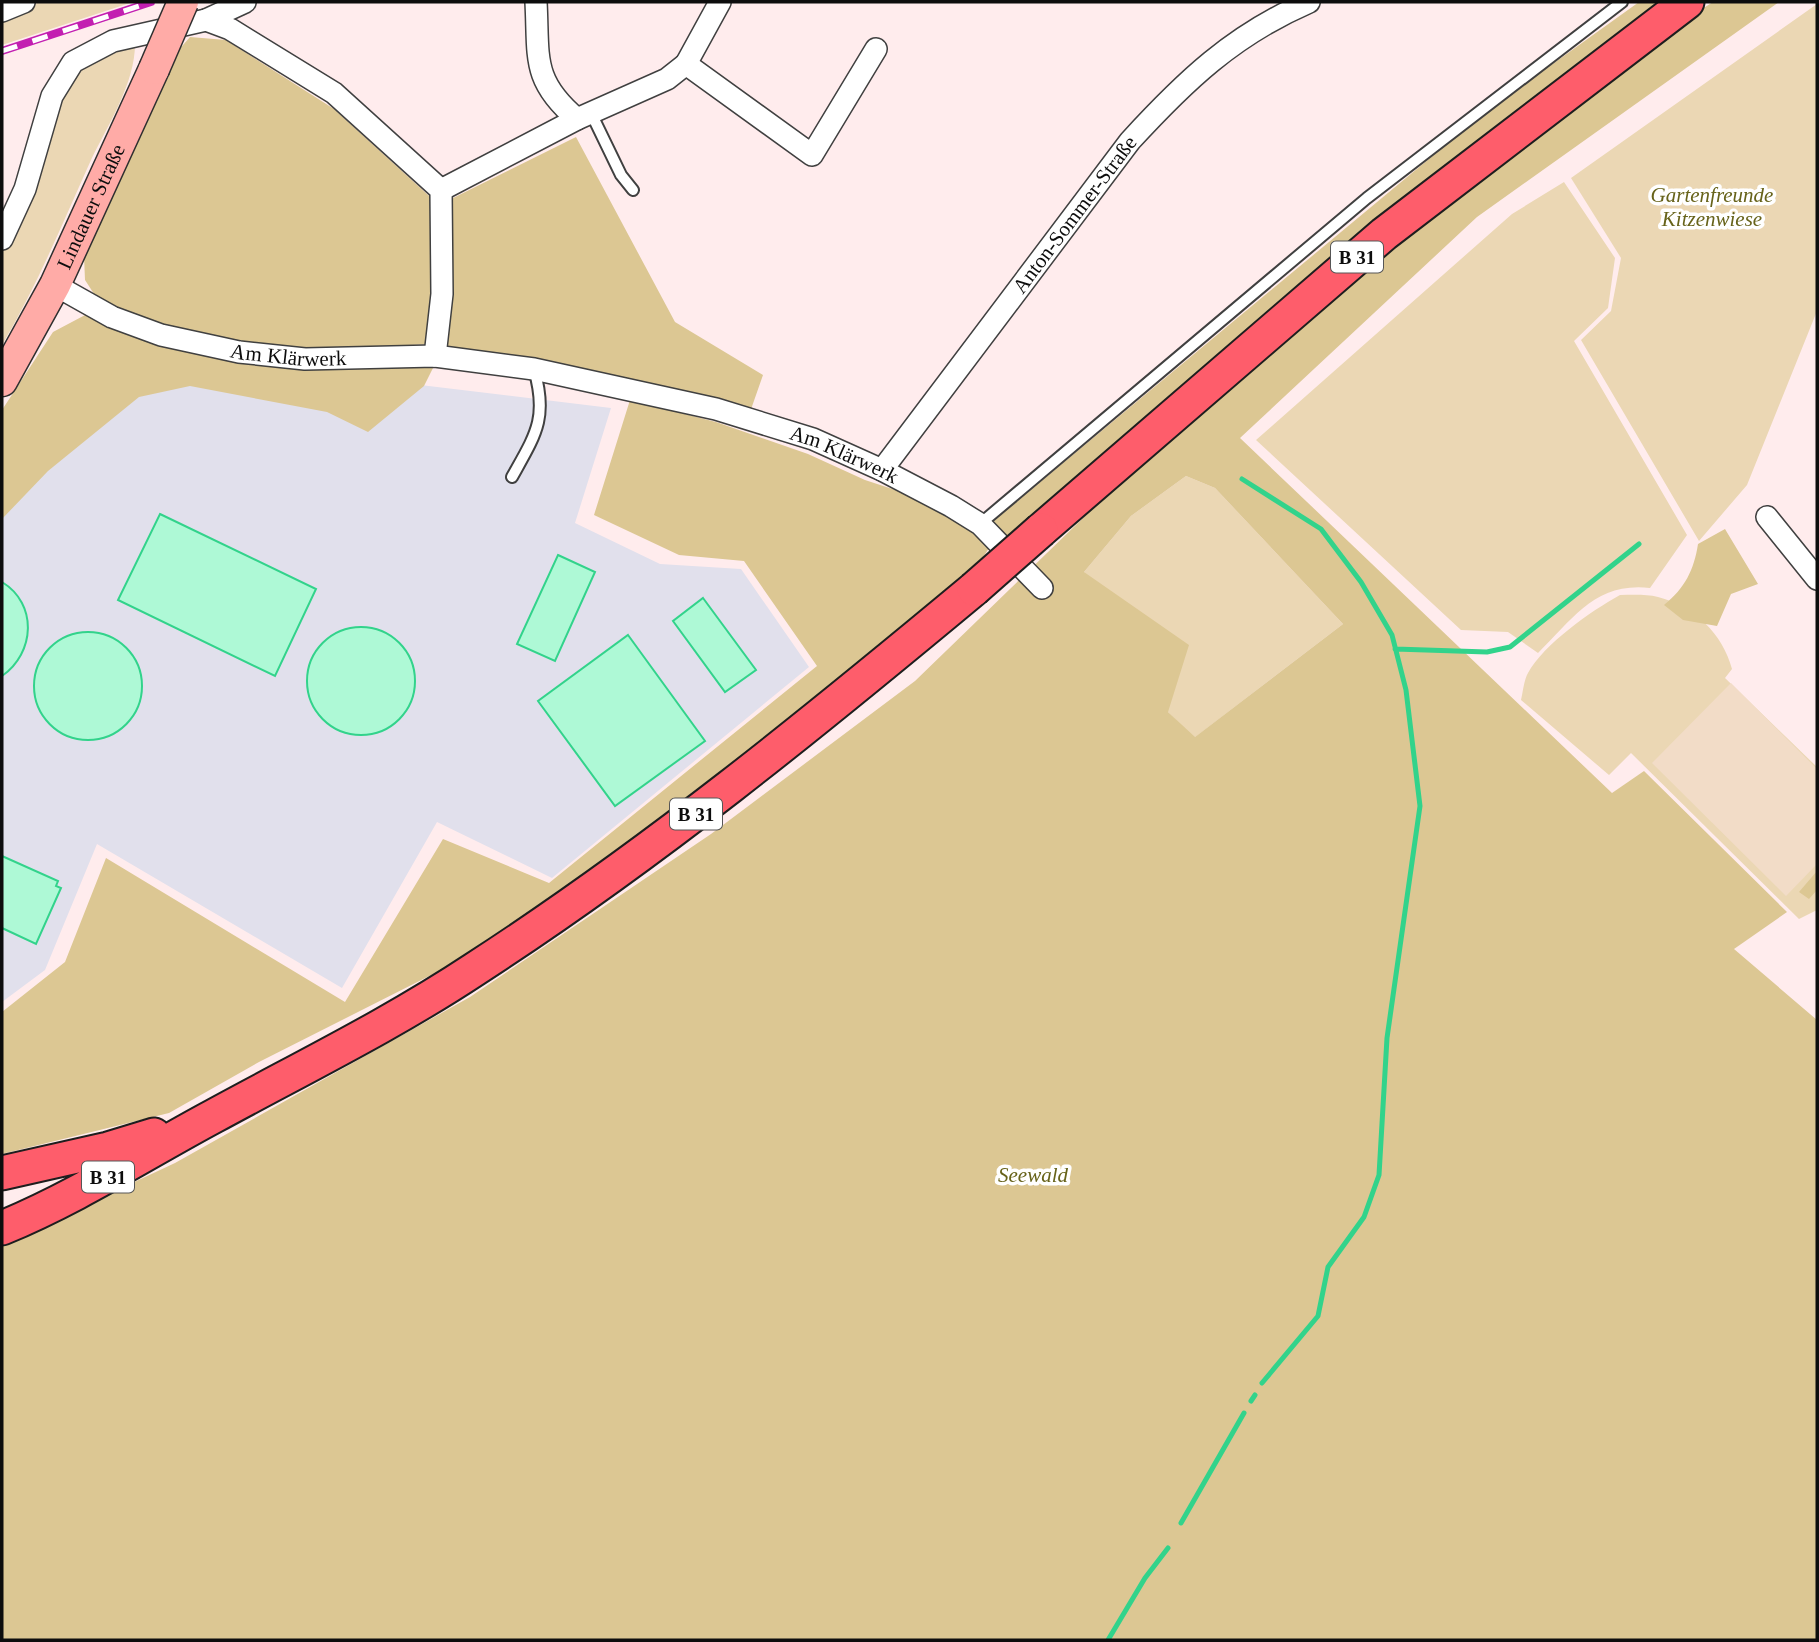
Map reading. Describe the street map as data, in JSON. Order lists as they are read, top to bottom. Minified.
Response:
{"streets":{"main road":["Lindauer Straße","B 31"],"street":["Anton-Sommer-Straße","Am Klärwerk"]},"crossings":[["Lindauer Straße","Am Klärwerk"],["Anton-Sommer-Straße","Am Klärwerk"]],"parks":["Gartenfreunde Kitzenwiese","Seewald"]}
